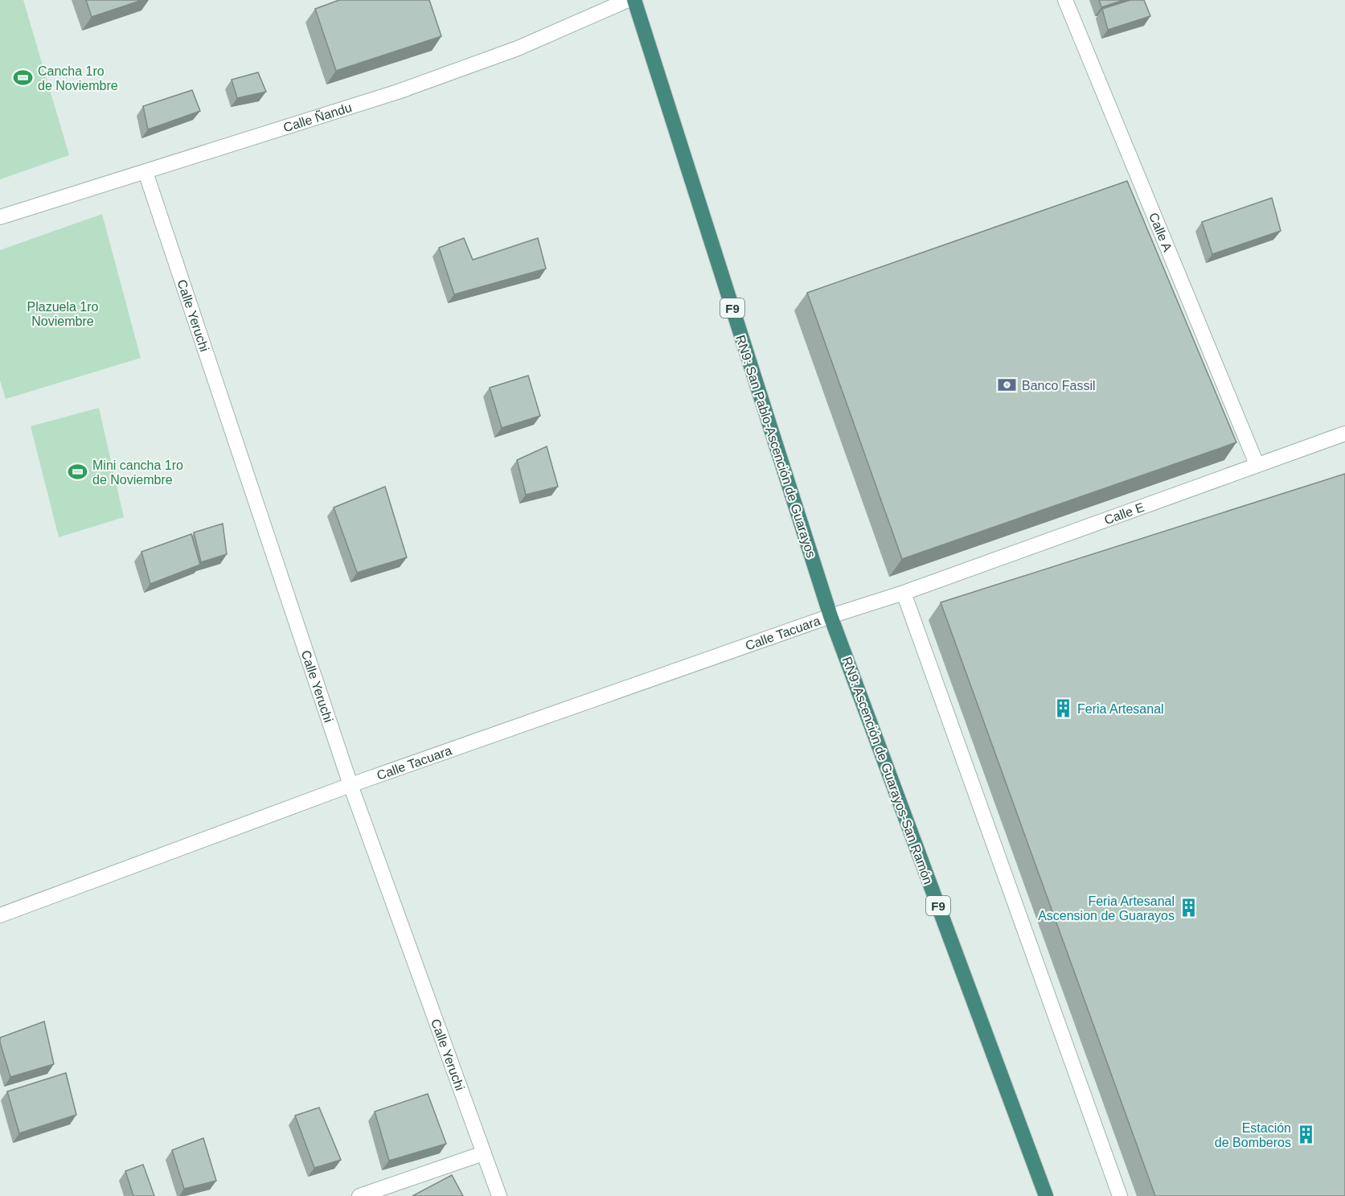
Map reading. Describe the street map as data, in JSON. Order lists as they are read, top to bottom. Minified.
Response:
{"streets":{"highway":["F9","RN9: San Pablo-Ascención de Guarayos","RN9: Ascención de Guarayos-San Ramón"],"street":["Calle Ñandu","Calle A","Calle Yeruchi","Calle E","Calle Tacuara"]},"crossings":[["Calle Ñandu","Calle Yeruchi"],["Calle A","Calle E"],["Calle Yeruchi","Calle Tacuara"],["RN9: San Pablo-Ascención de Guarayos","Calle E"],["RN9: San Pablo-Ascención de Guarayos","Calle Tacuara"],["RN9: San Pablo-Ascención de Guarayos","RN9: Ascención de Guarayos-San Ramón"],["Calle E","Calle Tacuara"],["Calle E","RN9: Ascención de Guarayos-San Ramón"],["Calle Tacuara","RN9: Ascención de Guarayos-San Ramón"]],"parks":["Plazuela 1ro Noviembre"],"places":{"sports":["Cancha 1ro de Noviembre","Mini cancha 1ro de Noviembre"],"bank":["Banco Fassil"],"building":["Feria Artesanal","Feria Artesanal Ascension de Guarayos","Estación de Bomberos"]}}
